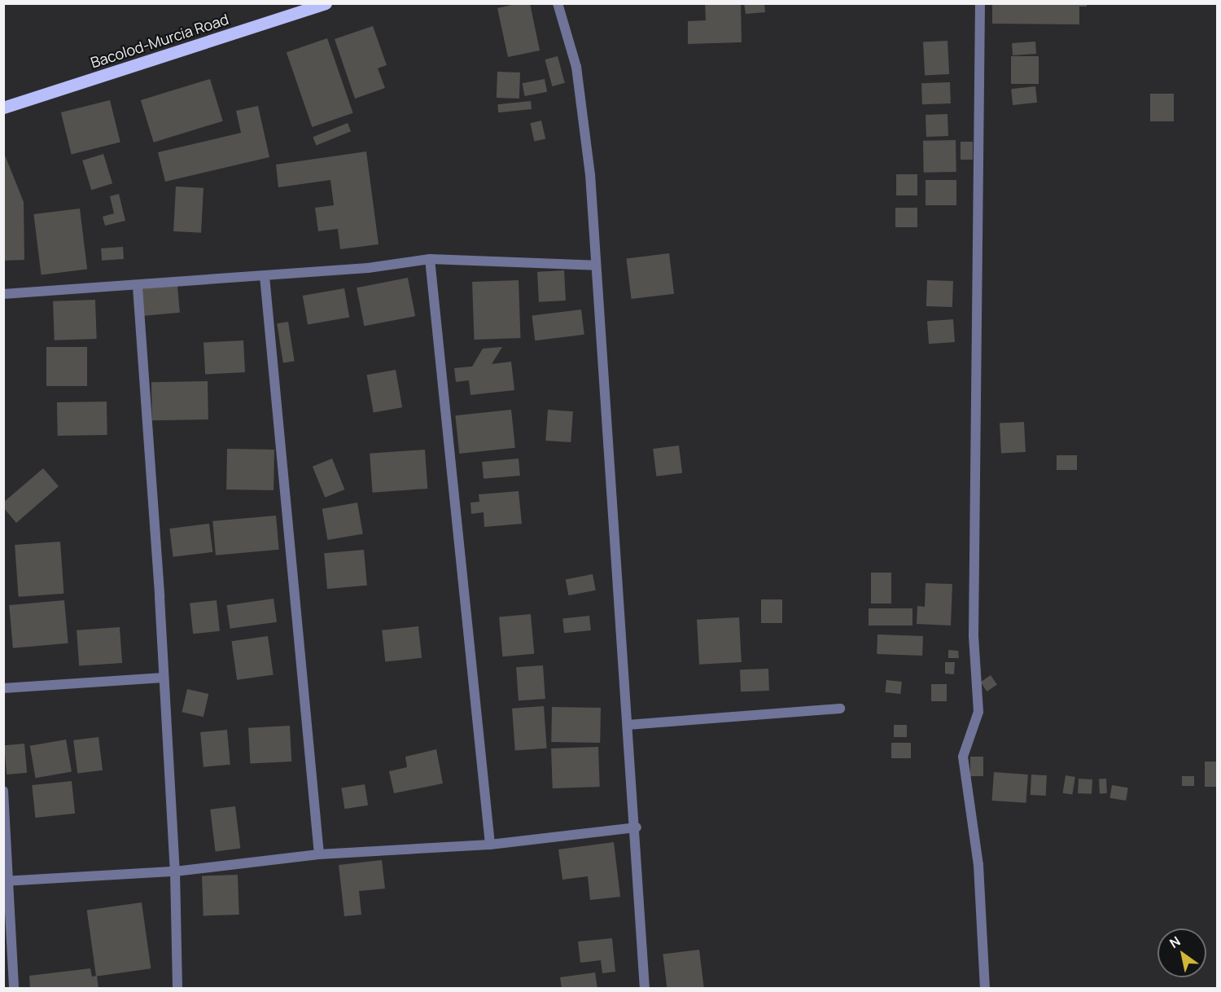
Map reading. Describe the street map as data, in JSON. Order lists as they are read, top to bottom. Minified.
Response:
{"streets":{"main road":["Bacolod-Murcia Road"]},"north":"top left"}
